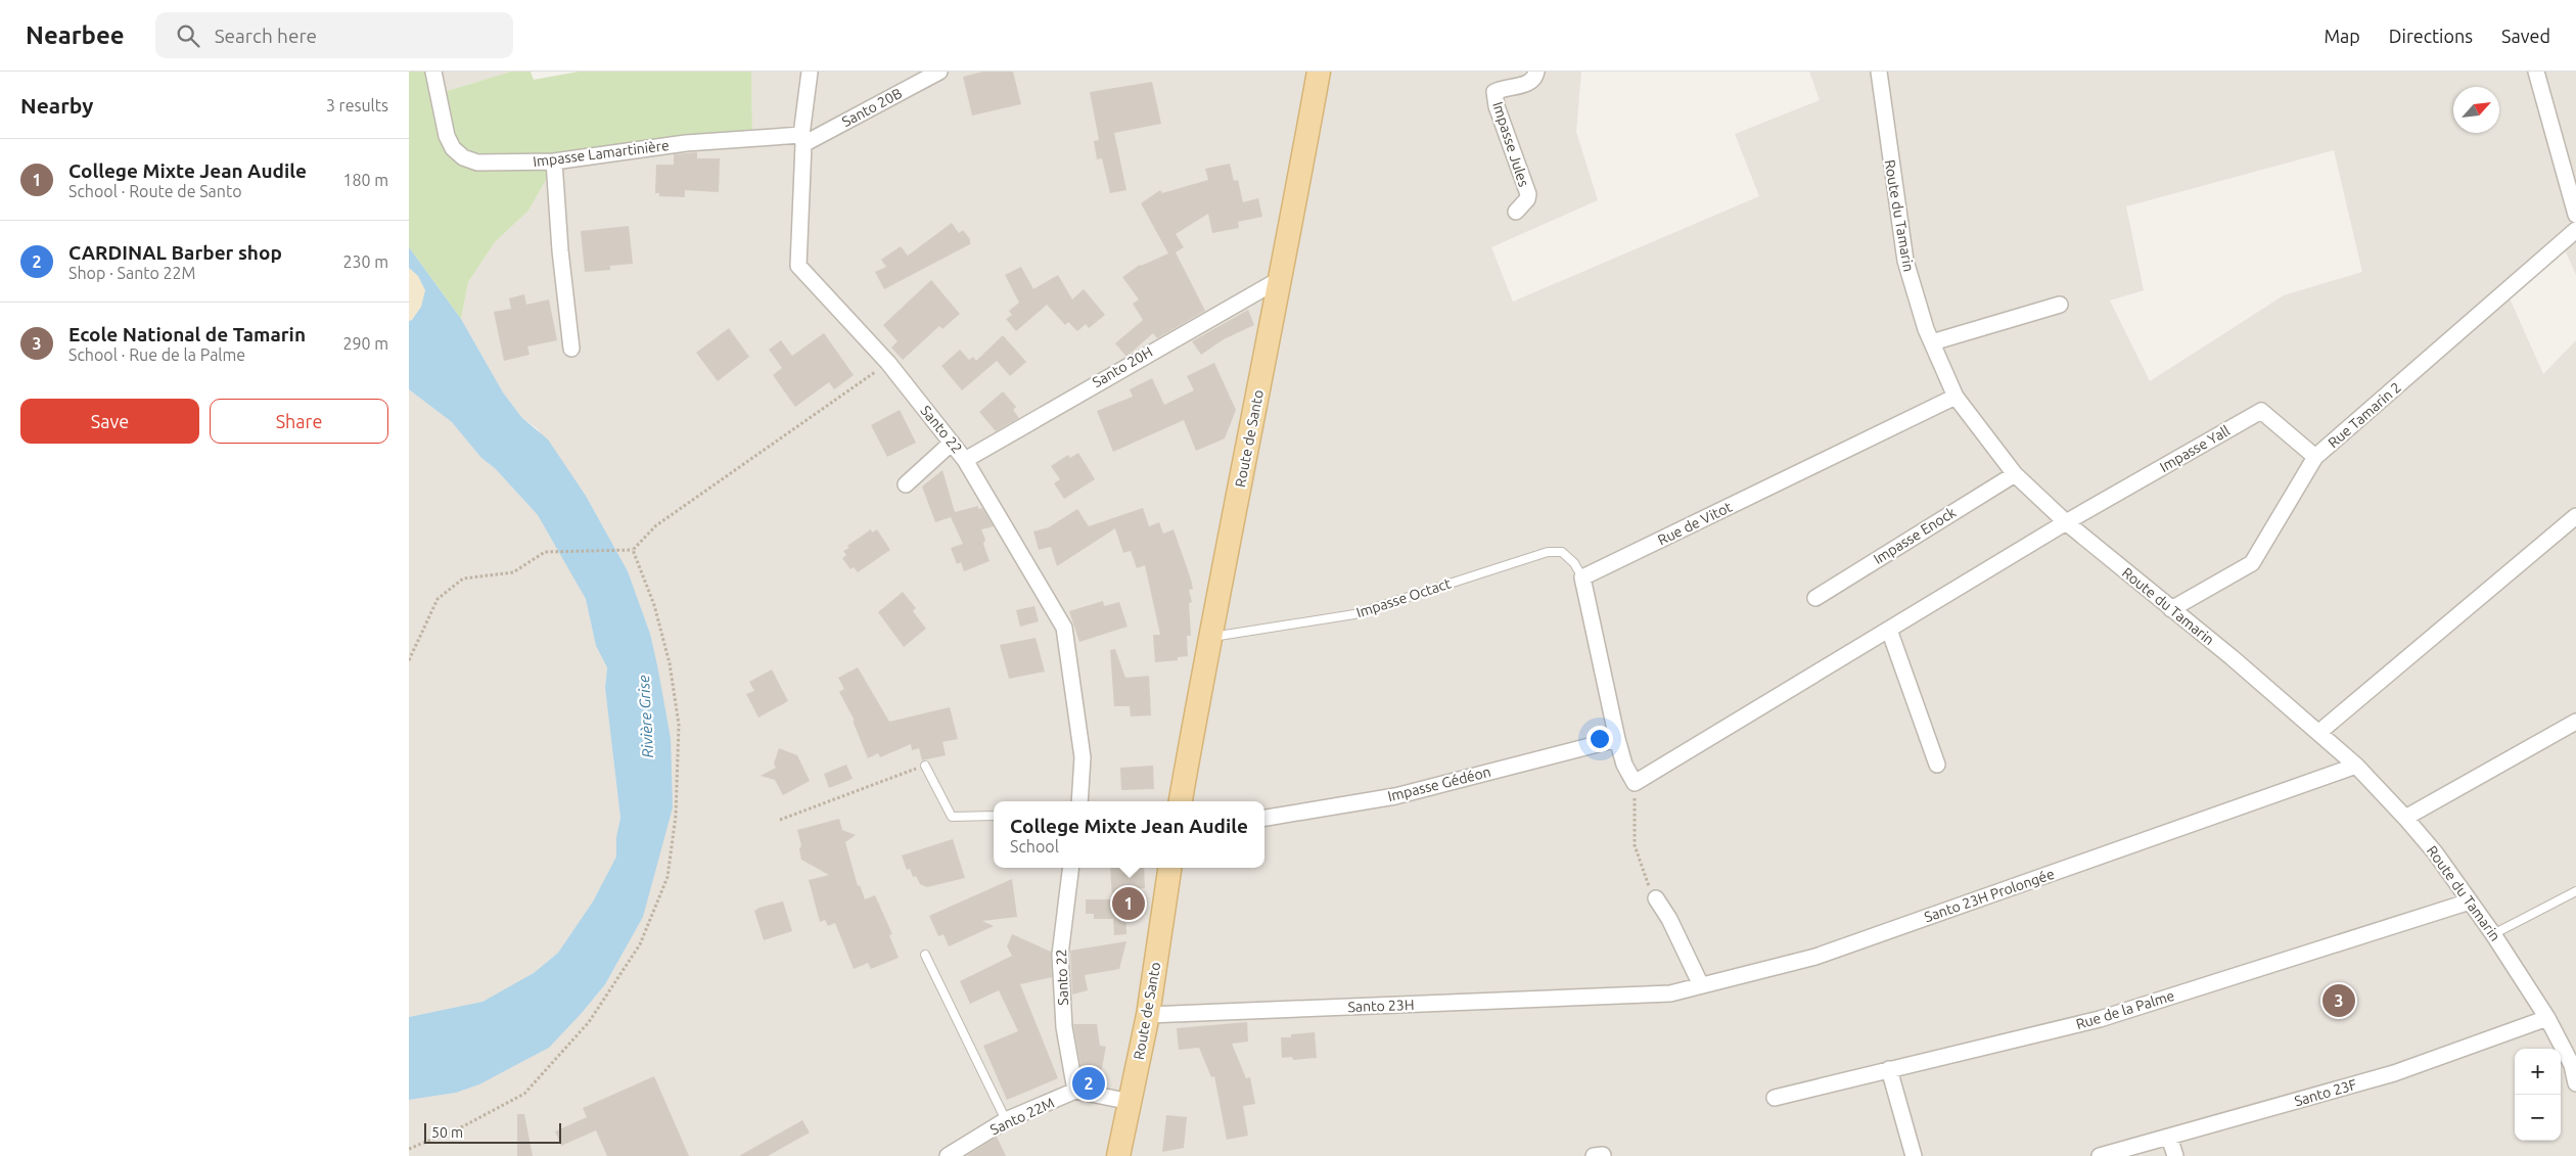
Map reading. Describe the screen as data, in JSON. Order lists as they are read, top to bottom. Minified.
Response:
{"streets":{"main road":["Route de Santo"],"street":["Santo 20B","Impasse Jules","Impasse Lamartinière","Route du Tamarin","Santo 20H","Rue Tamarin 2","Santo 22","Impasse Yall","Rue de Vitot","Impasse Enock","Impasse Gédéon","Santo 23H Prolongée","Santo 23H","Rue de la Palme","Santo 23F","Santo 22M"],"lane":["Impasse Octact"]},"crossings":[["Santo 20B","Impasse Lamartinière"],["Santo 20B","Santo 22"],["Impasse Lamartinière","Santo 22"],["Route du Tamarin","Rue Tamarin 2"],["Route du Tamarin","Impasse Yall"],["Route du Tamarin","Rue de Vitot"],["Route du Tamarin","Impasse Enock"],["Route du Tamarin","Santo 23H Prolongée"],["Route du Tamarin","Rue de la Palme"],["Route du Tamarin","Santo 23F"],["Santo 20H","Santo 22"],["Santo 20H","Route de Santo"],["Rue Tamarin 2","Impasse Yall"],["Santo 22","Santo 22M"],["Route de Santo","Impasse Octact"],["Route de Santo","Santo 23H"],["Rue de Vitot","Impasse Octact"],["Santo 23H Prolongée","Santo 23H"]],"water":["Rivière Grise"],"scale_bar":"50 m","north":"top right","page":{"header":"Nearbee","search":"Search here","nav":["Map","Directions","Saved"],"heading":["Nearby","3 results"],"list":[{"mark":"1","name":"College Mixte Jean Audile","note":"School · Route de Santo","value":"180 m"},{"mark":"2","name":"CARDINAL Barber shop","note":"Shop · Santo 22M","value":"230 m"},{"mark":"3","name":"Ecole National de Tamarin","note":"School · Rue de la Palme","value":"290 m"}],"buttons":["Save","Share"],"popup":["College Mixte Jean Audile","School"],"pins":["1","3","2"],"map_buttons":["+","−"],"scale":"50 m"}}
